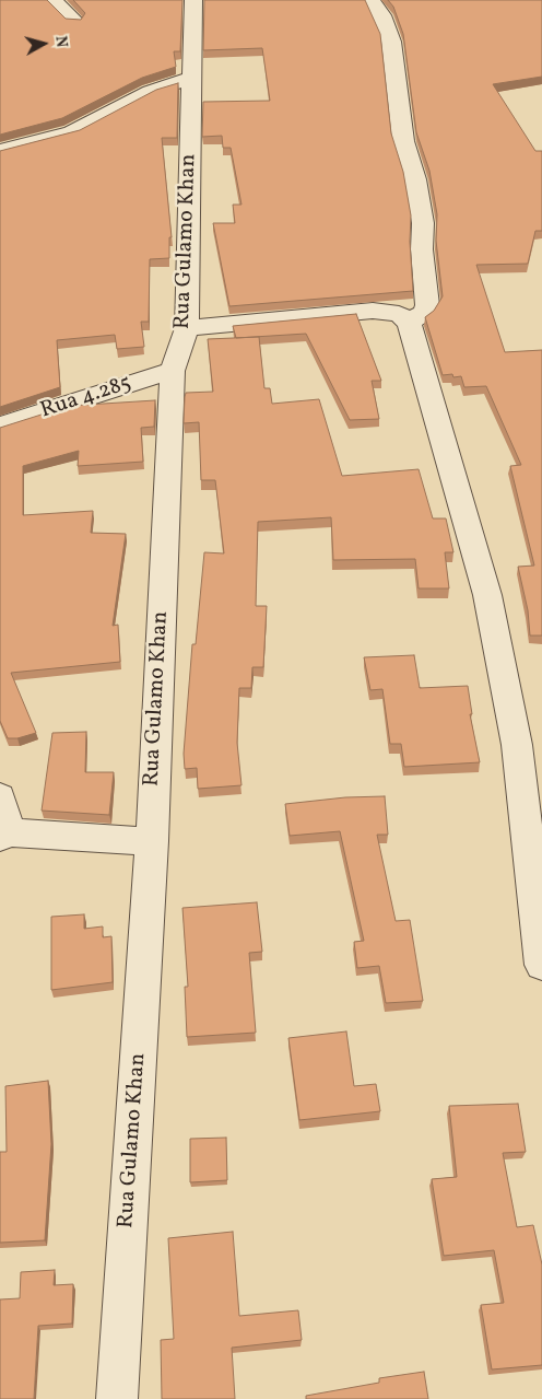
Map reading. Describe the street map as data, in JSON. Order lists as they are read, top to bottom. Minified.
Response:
{"streets":{"street":["Rua Gulamo Khan","Rua 4.285"]},"crossings":[["Rua Gulamo Khan","Rua 4.285"]],"north":"right"}
